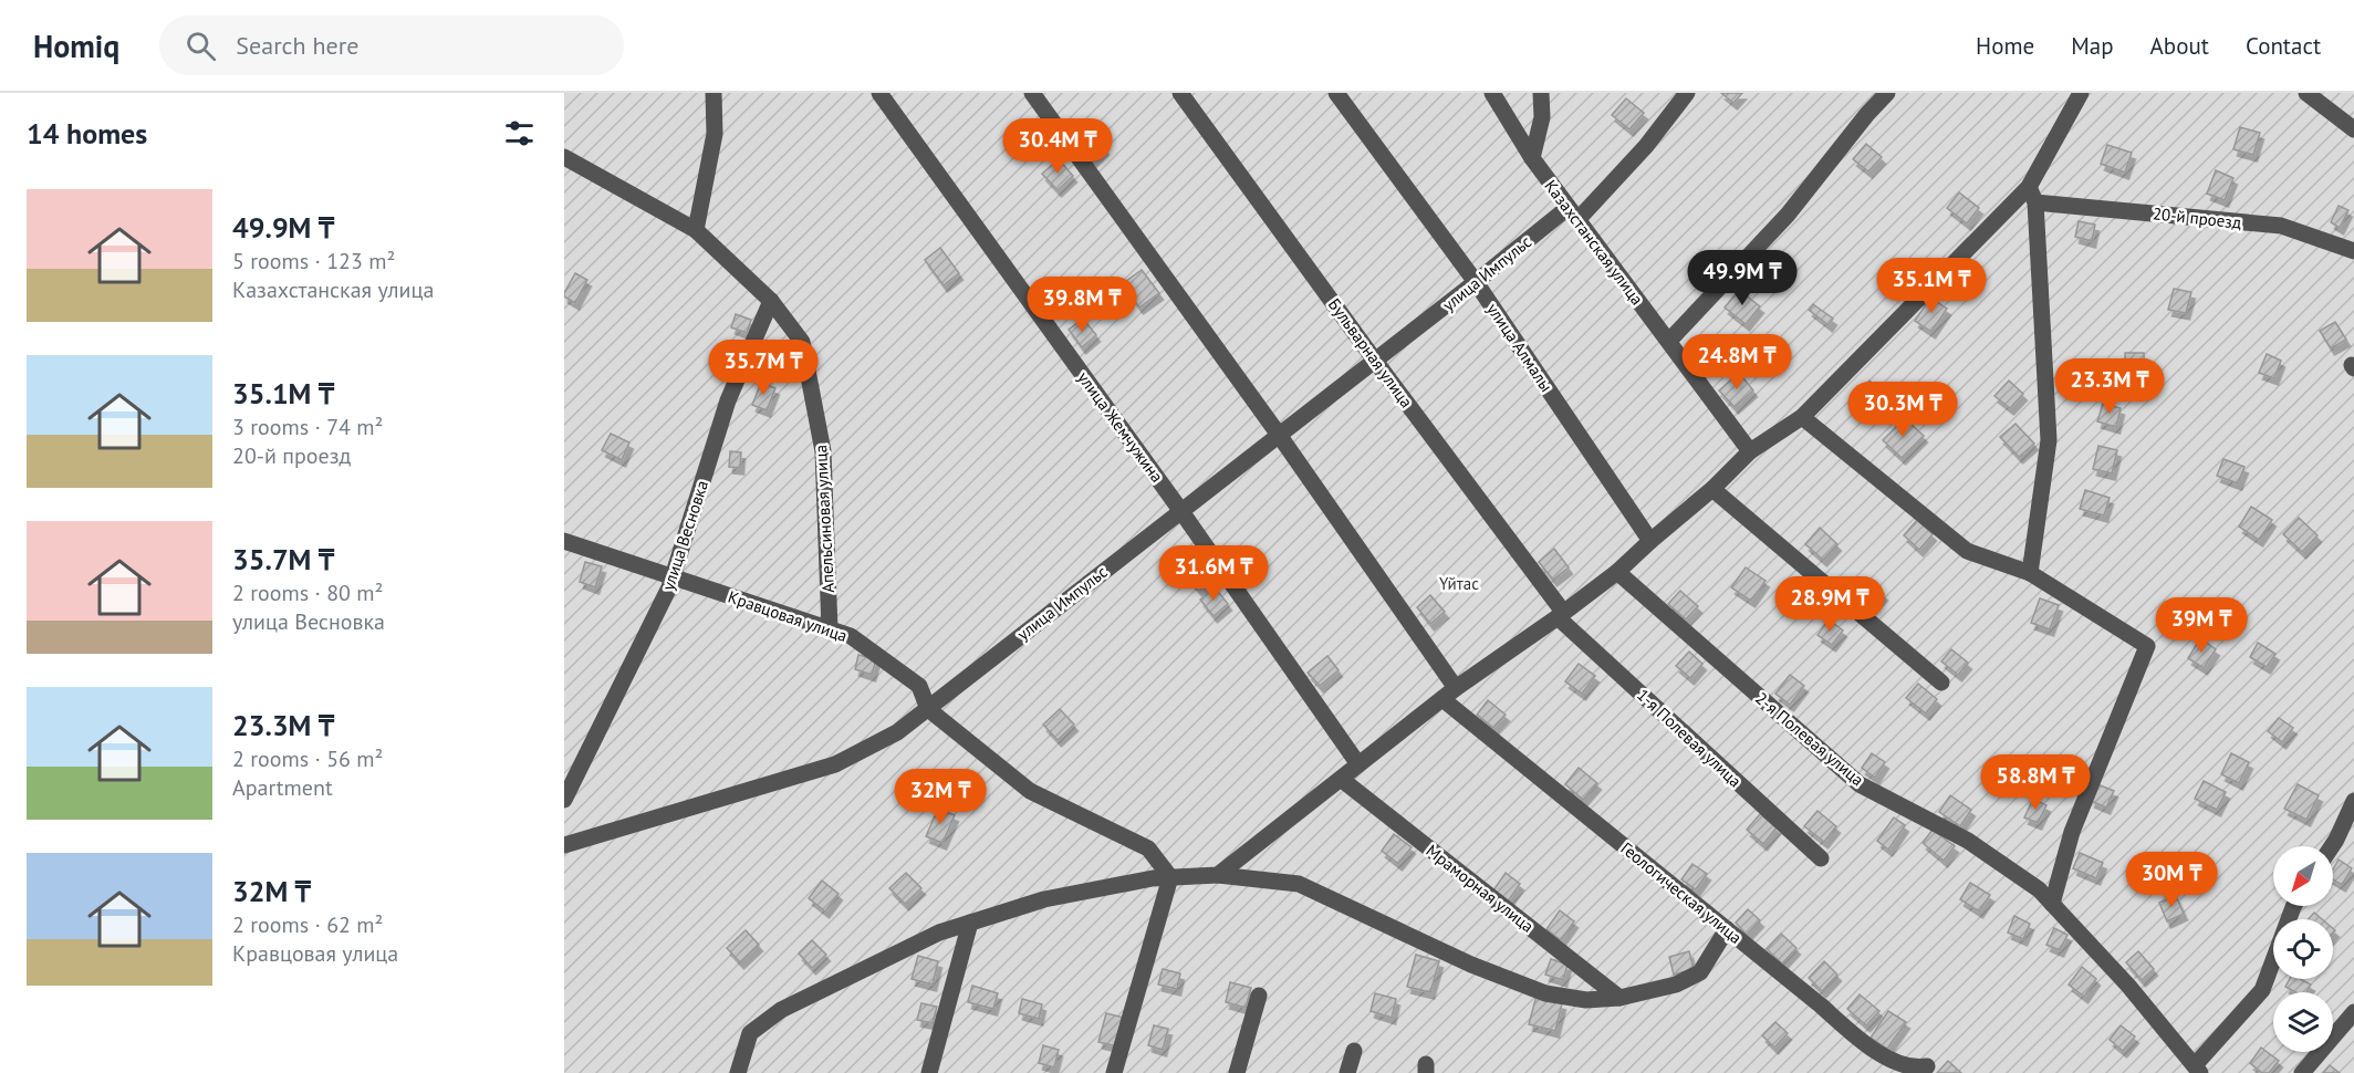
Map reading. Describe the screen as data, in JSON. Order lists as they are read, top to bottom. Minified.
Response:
{"streets":{"street":["20-й проезд","Казахстанская улица","улица Импульс","улица Алмалы","Бульварная улица","улица Жемчужина","Апельсиновая улица","улица Весновка","Кравцовая улица","1-я Полевая улица","2-я Полевая улица","Мраморная улица","Геологическая улица"]},"crossings":[["Казахстанская улица","улица Импульс"],["улица Импульс","улица Алмалы"],["улица Импульс","Бульварная улица"],["улица Импульс","улица Жемчужина"],["улица Импульс","Кравцовая улица"],["улица Импульс","Геологическая улица"],["Бульварная улица","1-я Полевая улица"],["Апельсиновая улица","улица Весновка"],["Апельсиновая улица","Кравцовая улица"],["улица Весновка","Кравцовая улица"]],"parks":["Үйтас"],"north":"bottom left","page":{"header":"Homiq","search":"Search here","nav":["Home","Map","About","Contact"],"heading":"14 homes","price":["30.4M ₸","49.9M ₸","35.1M ₸","39.8M ₸","24.8M ₸","35.7M ₸","23.3M ₸","30.3M ₸","31.6M ₸","28.9M ₸","39M ₸","58.8M ₸","32M ₸","30M ₸"],"list":[{"name":"49.9M ₸","note":"5 rooms · 123 m² · Казахстанская улица"},{"name":"35.1M ₸","note":"3 rooms · 74 m² · 20-й проезд"},{"name":"35.7M ₸","note":"2 rooms · 80 m² · улица Весновка"},{"name":"23.3M ₸","note":"2 rooms · 56 m² · Apartment"},{"name":"32M ₸","note":"2 rooms · 62 m² · Кравцовая улица"}]}}
